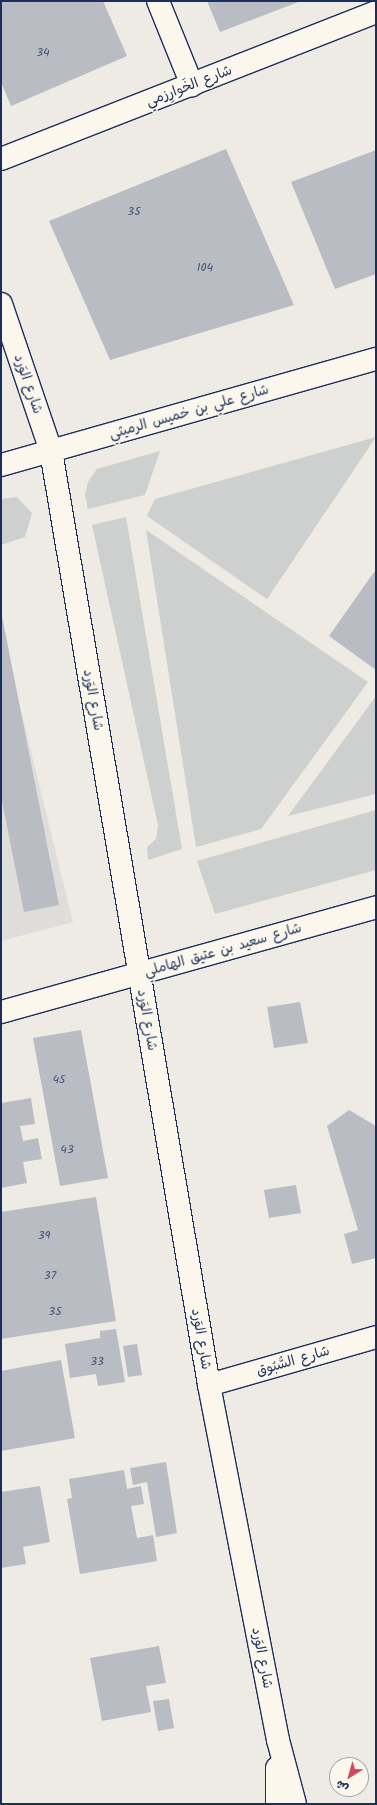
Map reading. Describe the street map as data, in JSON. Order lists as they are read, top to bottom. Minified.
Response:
{"streets":{"street":["شارع الخَوارِزمي","شارع الوَرد","شارع علي بن خميس الرميثي","شارع سعيد بن عتيق الهاملي","شارع السُّبُوق"]},"crossings":[["شارع الوَرد","شارع علي بن خميس الرميثي"],["شارع الوَرد","شارع سعيد بن عتيق الهاملي"],["شارع الوَرد","شارع السُّبُوق"]],"house_numbers":["34","35","104","45","43","39","37","35","33"],"north":"bottom left"}
